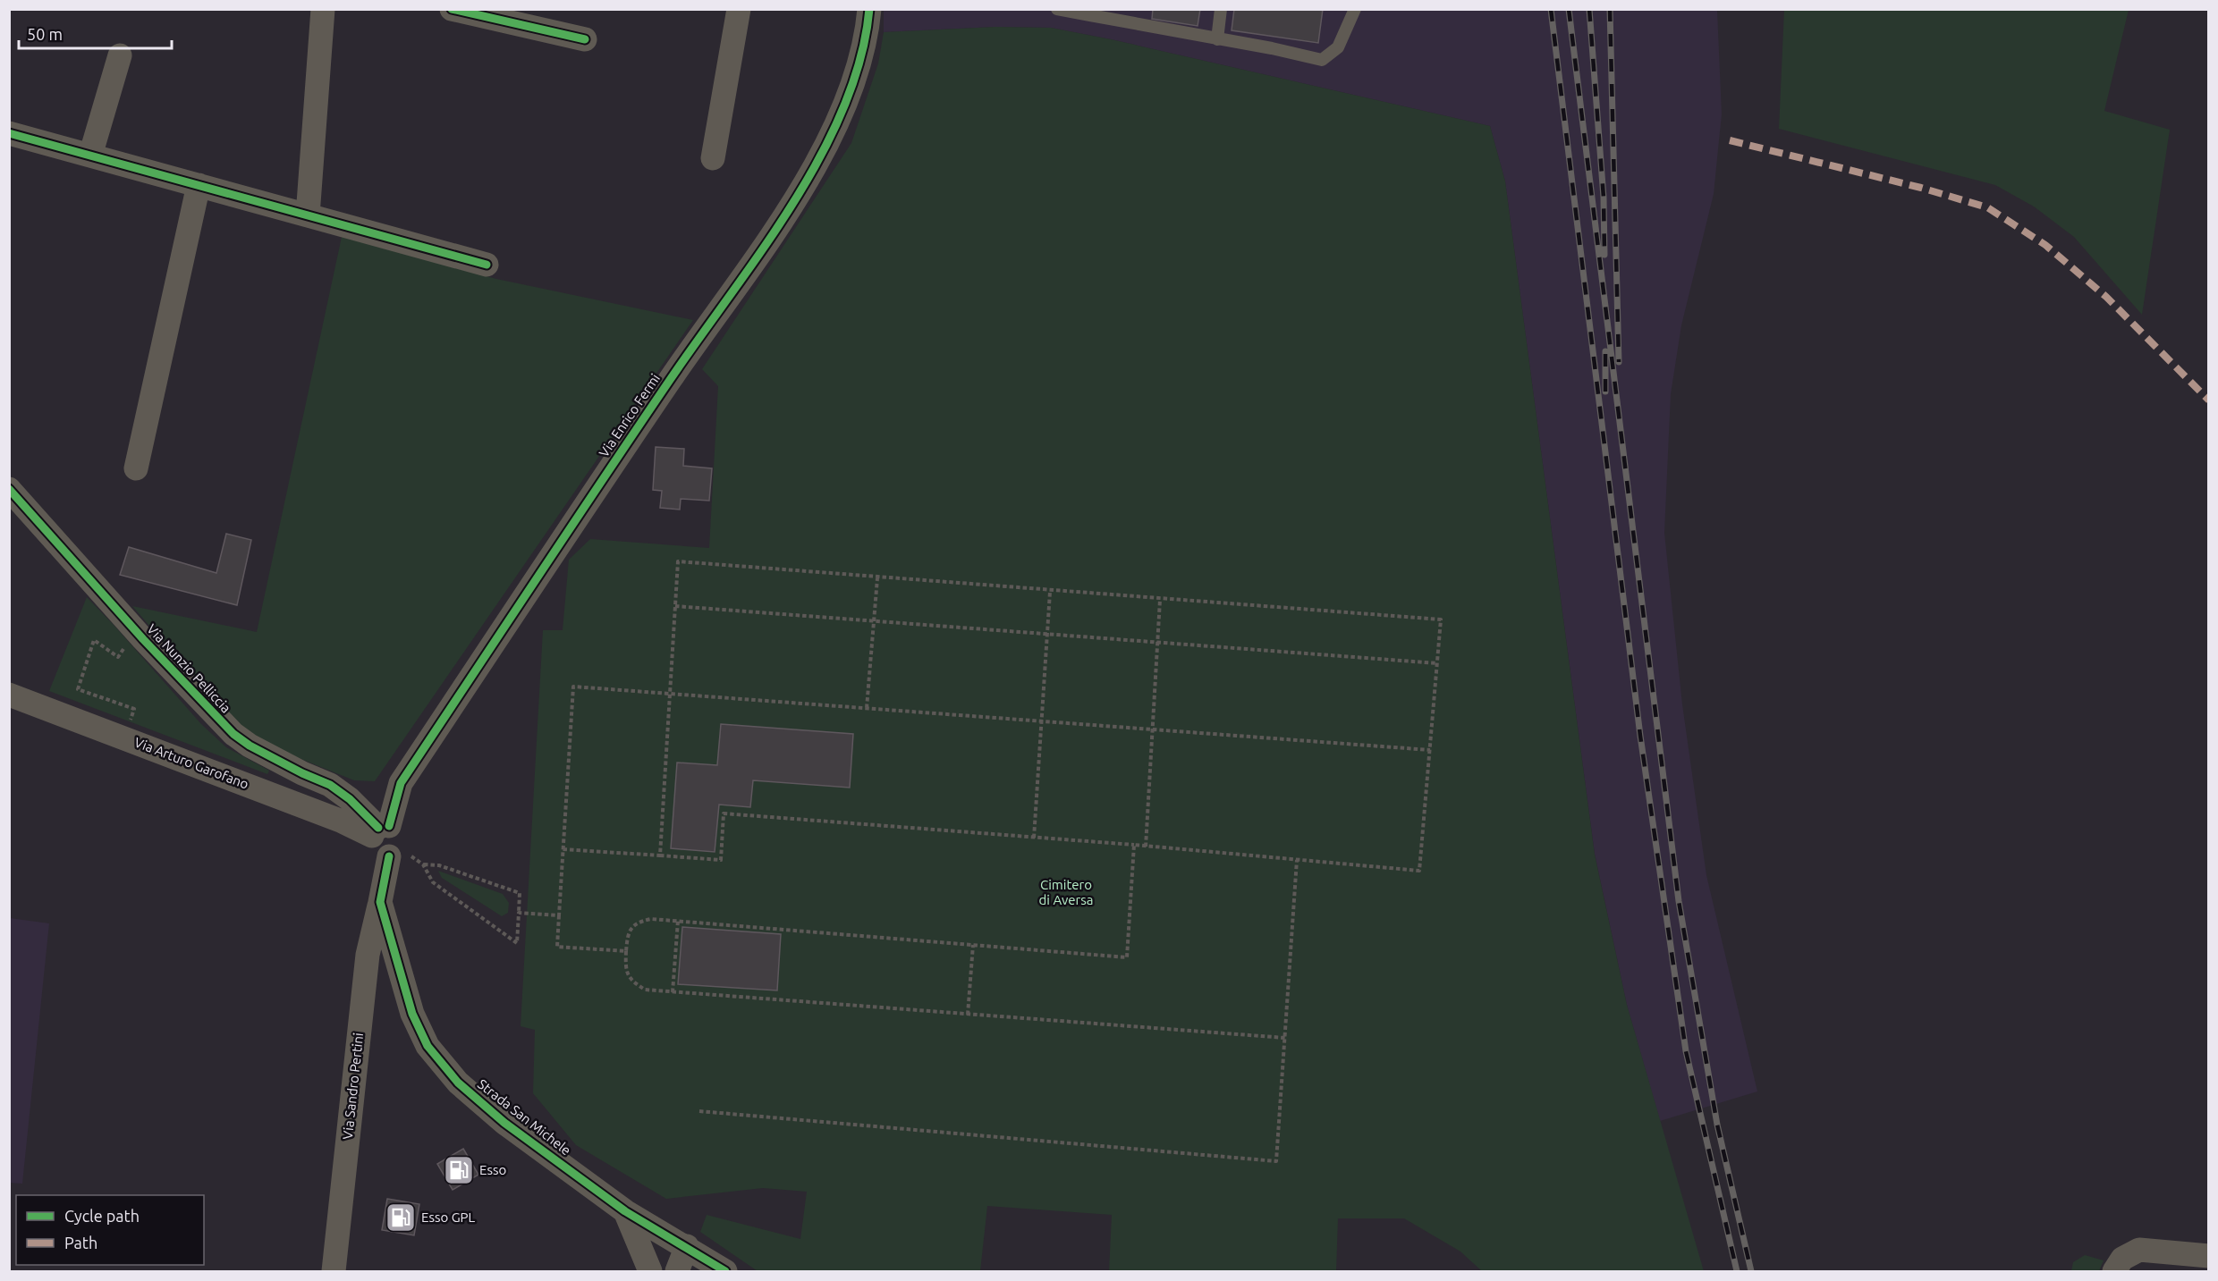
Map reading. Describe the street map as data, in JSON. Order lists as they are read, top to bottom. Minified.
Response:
{"streets":{"street":["Via Enrico Fermi","Via Nunzio Pelliccia","Via Arturo Garofano","Via Sandro Pertini","Strada San Michele"]},"crossings":[["Via Enrico Fermi","Via Nunzio Pelliccia"],["Via Enrico Fermi","Via Arturo Garofano"],["Via Nunzio Pelliccia","Via Arturo Garofano"],["Via Nunzio Pelliccia","Strada San Michele"],["Via Sandro Pertini","Strada San Michele"]],"parks":["Cimitero di Aversa"],"places":{"fuel station":["Esso","Esso GPL"]},"legend":["Cycle path","Path"],"scale_bar":"50 m"}
